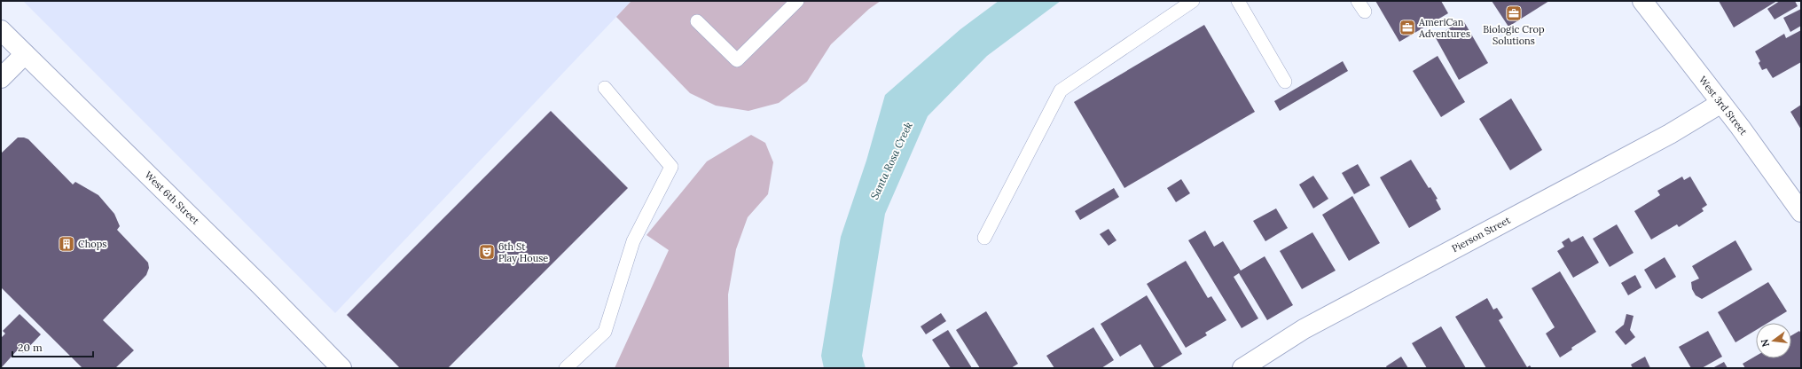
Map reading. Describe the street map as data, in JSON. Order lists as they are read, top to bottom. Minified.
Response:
{"streets":{"street":["West 3rd Street","West 6th Street","Pierson Street"]},"crossings":[["West 3rd Street","Pierson Street"]],"water":["Santa Rosa Creek"],"places":{"office":["Biologic Crop Solutions","AmeriCan Adventures"],"building":["Chops"],"theatre":["6th St Play House"]},"scale_bar":"20 m","north":"left"}
